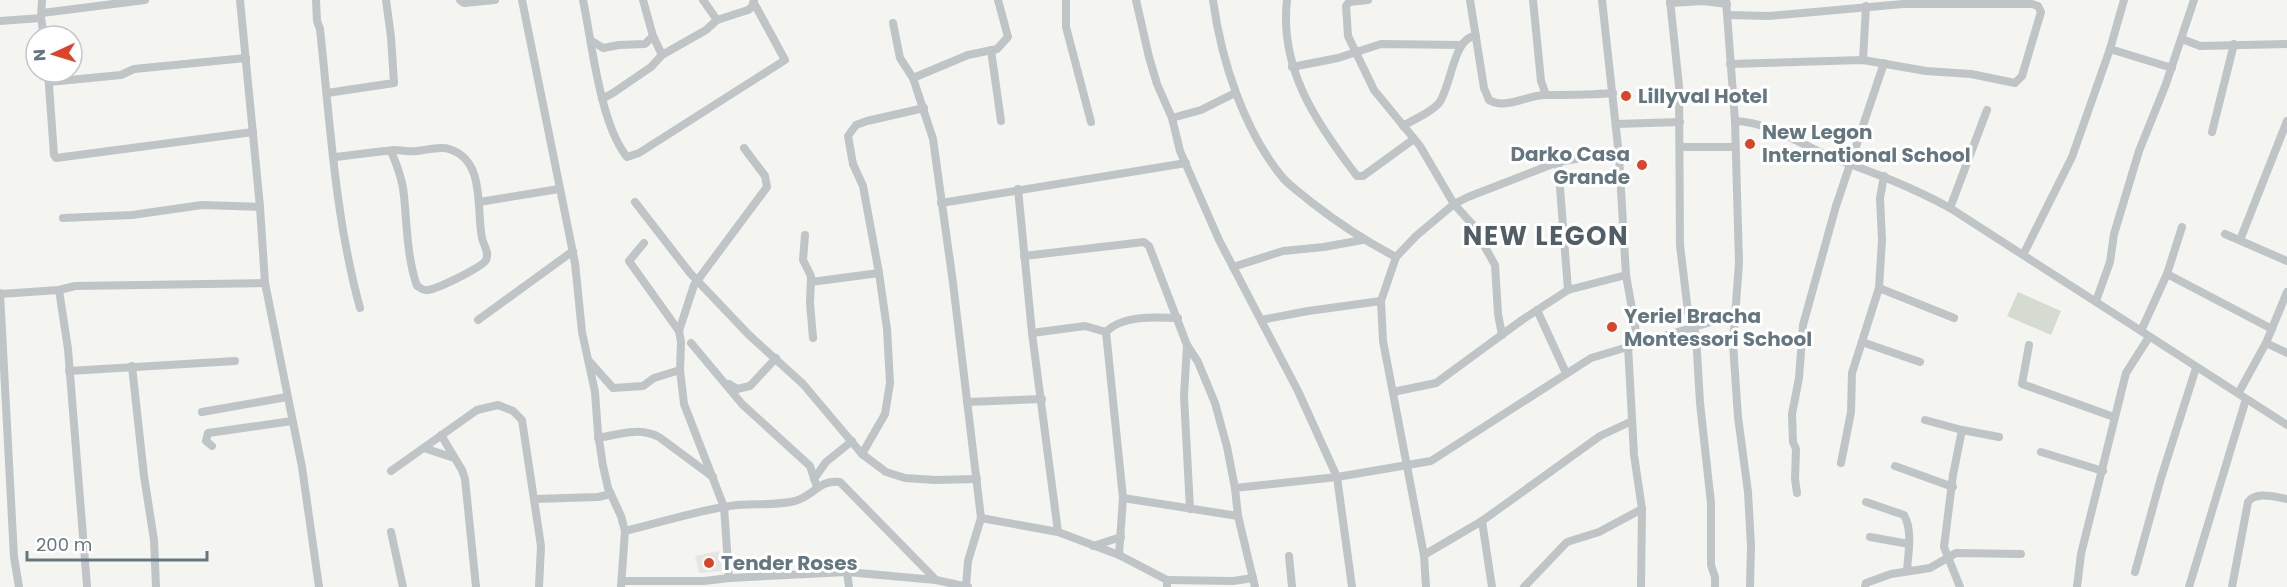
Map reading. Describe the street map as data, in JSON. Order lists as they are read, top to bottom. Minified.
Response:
{"districts":["NEW LEGON"],"places":["Lillyval Hotel","New Legon International School","Darko Casa Grande","Yeriel Bracha Montessori School","Tender Roses"],"scale_bar":"200 m","north":"left"}
